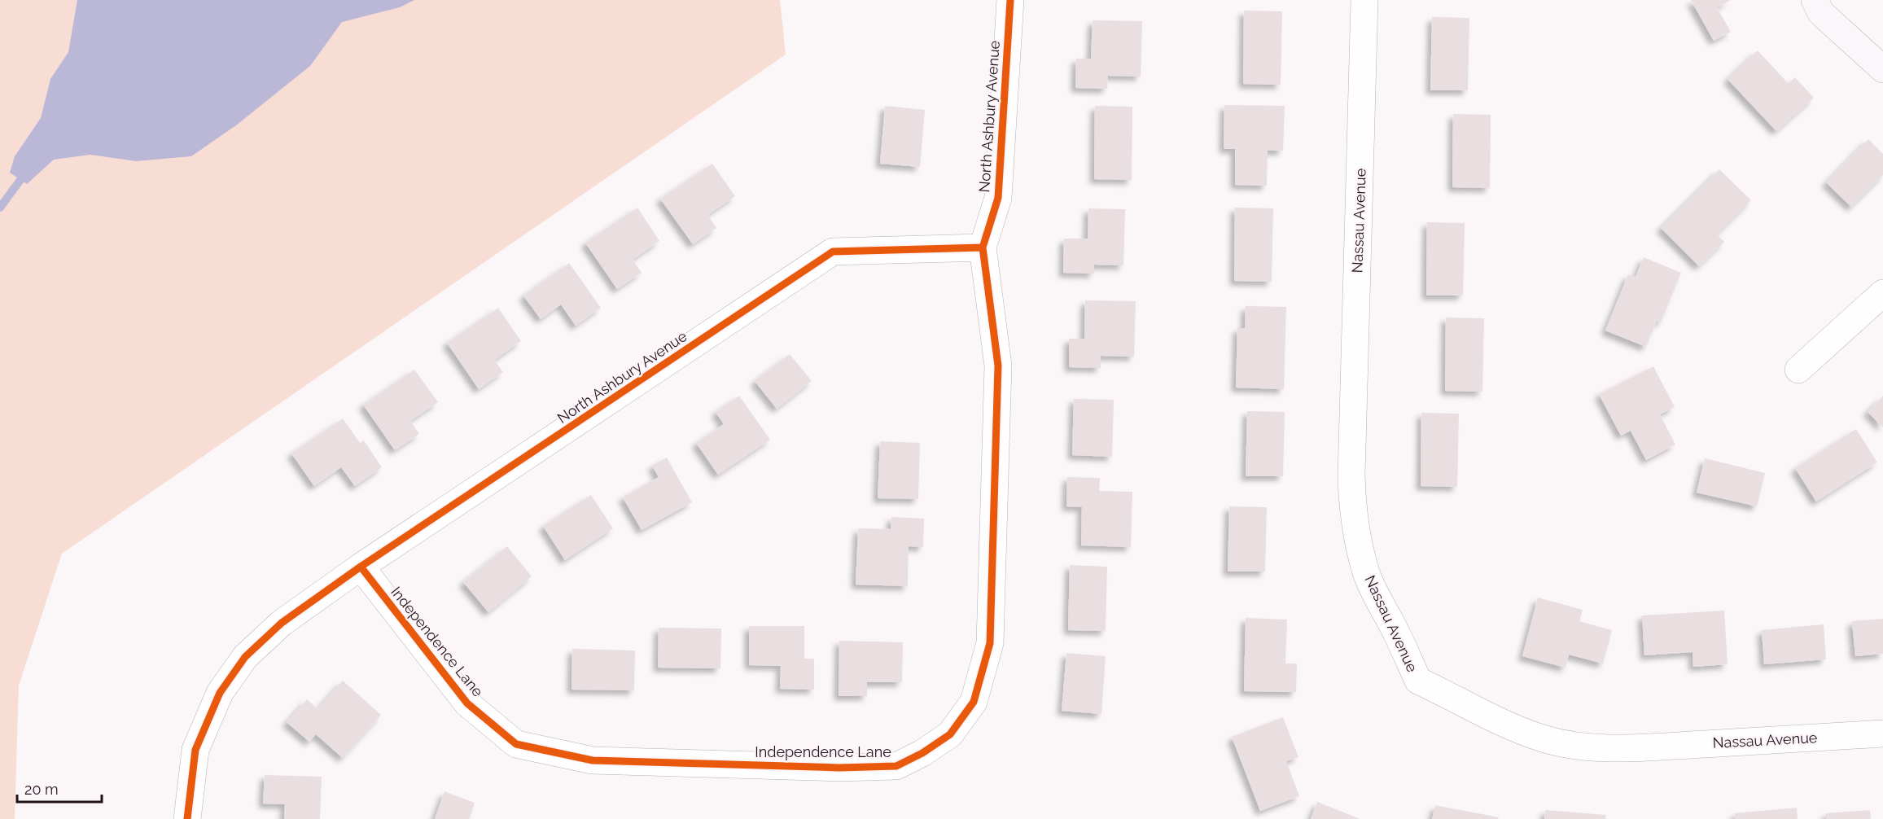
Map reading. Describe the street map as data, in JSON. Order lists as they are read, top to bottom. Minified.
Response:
{"streets":{"street":["North Ashbury Avenue","Nassau Avenue","Independence Lane"]},"crossings":[["North Ashbury Avenue","Independence Lane"]],"scale_bar":"20 m"}
